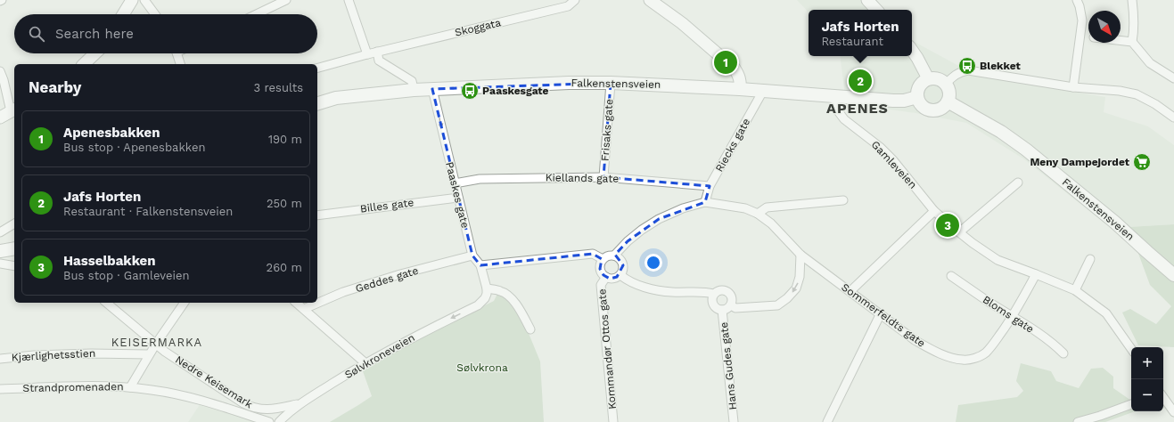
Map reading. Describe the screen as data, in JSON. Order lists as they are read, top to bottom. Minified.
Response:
{"streets":{"main road":["Falkenstensveien"],"street":["Skoggata","Frisaks gate","Riecks gate","Gamleveien","Kiellands gate","Paaskes gate","Billes gate","Geddes gate","Bloms gate","Sommerfeldts gate","Kommandør Ottos gate","Kjærlighetsstien","Sølvkroneveien","Hans Gudes gate","Nedre Keisemark","Strandpromenaden"]},"crossings":[["Falkenstensveien","Frisaks gate"],["Falkenstensveien","Riecks gate"],["Falkenstensveien","Gamleveien"],["Falkenstensveien","Paaskes gate"],["Frisaks gate","Kiellands gate"],["Riecks gate","Kiellands gate"],["Riecks gate","Sommerfeldts gate"],["Gamleveien","Sommerfeldts gate"],["Kiellands gate","Paaskes gate"],["Paaskes gate","Billes gate"],["Paaskes gate","Geddes gate"],["Paaskes gate","Sølvkroneveien"],["Bloms gate","Sommerfeldts gate"],["Sølvkroneveien","Nedre Keisemark"]],"one_way":["Paaskes gate","Sølvkroneveien"],"districts":["APENES","KEISERMARKA"],"parks":["Sølvkrona"],"places":{"bus stop":["Blekket","Paaskesgate"],"supermarket":["Meny Dampejordet"]},"north":"bottom right","page":{"popup":["Jafs Horten","Restaurant"],"search":"Search here","pins":["1","2","3"],"heading":["Nearby","3 results"],"list":[{"mark":"1","name":"Apenesbakken","note":"Bus stop · Apenesbakken","value":"190 m"},{"mark":"2","name":"Jafs Horten","note":"Restaurant · Falkenstensveien","value":"250 m"},{"mark":"3","name":"Hasselbakken","note":"Bus stop · Gamleveien","value":"260 m"}],"map_buttons":["+","−"]}}
